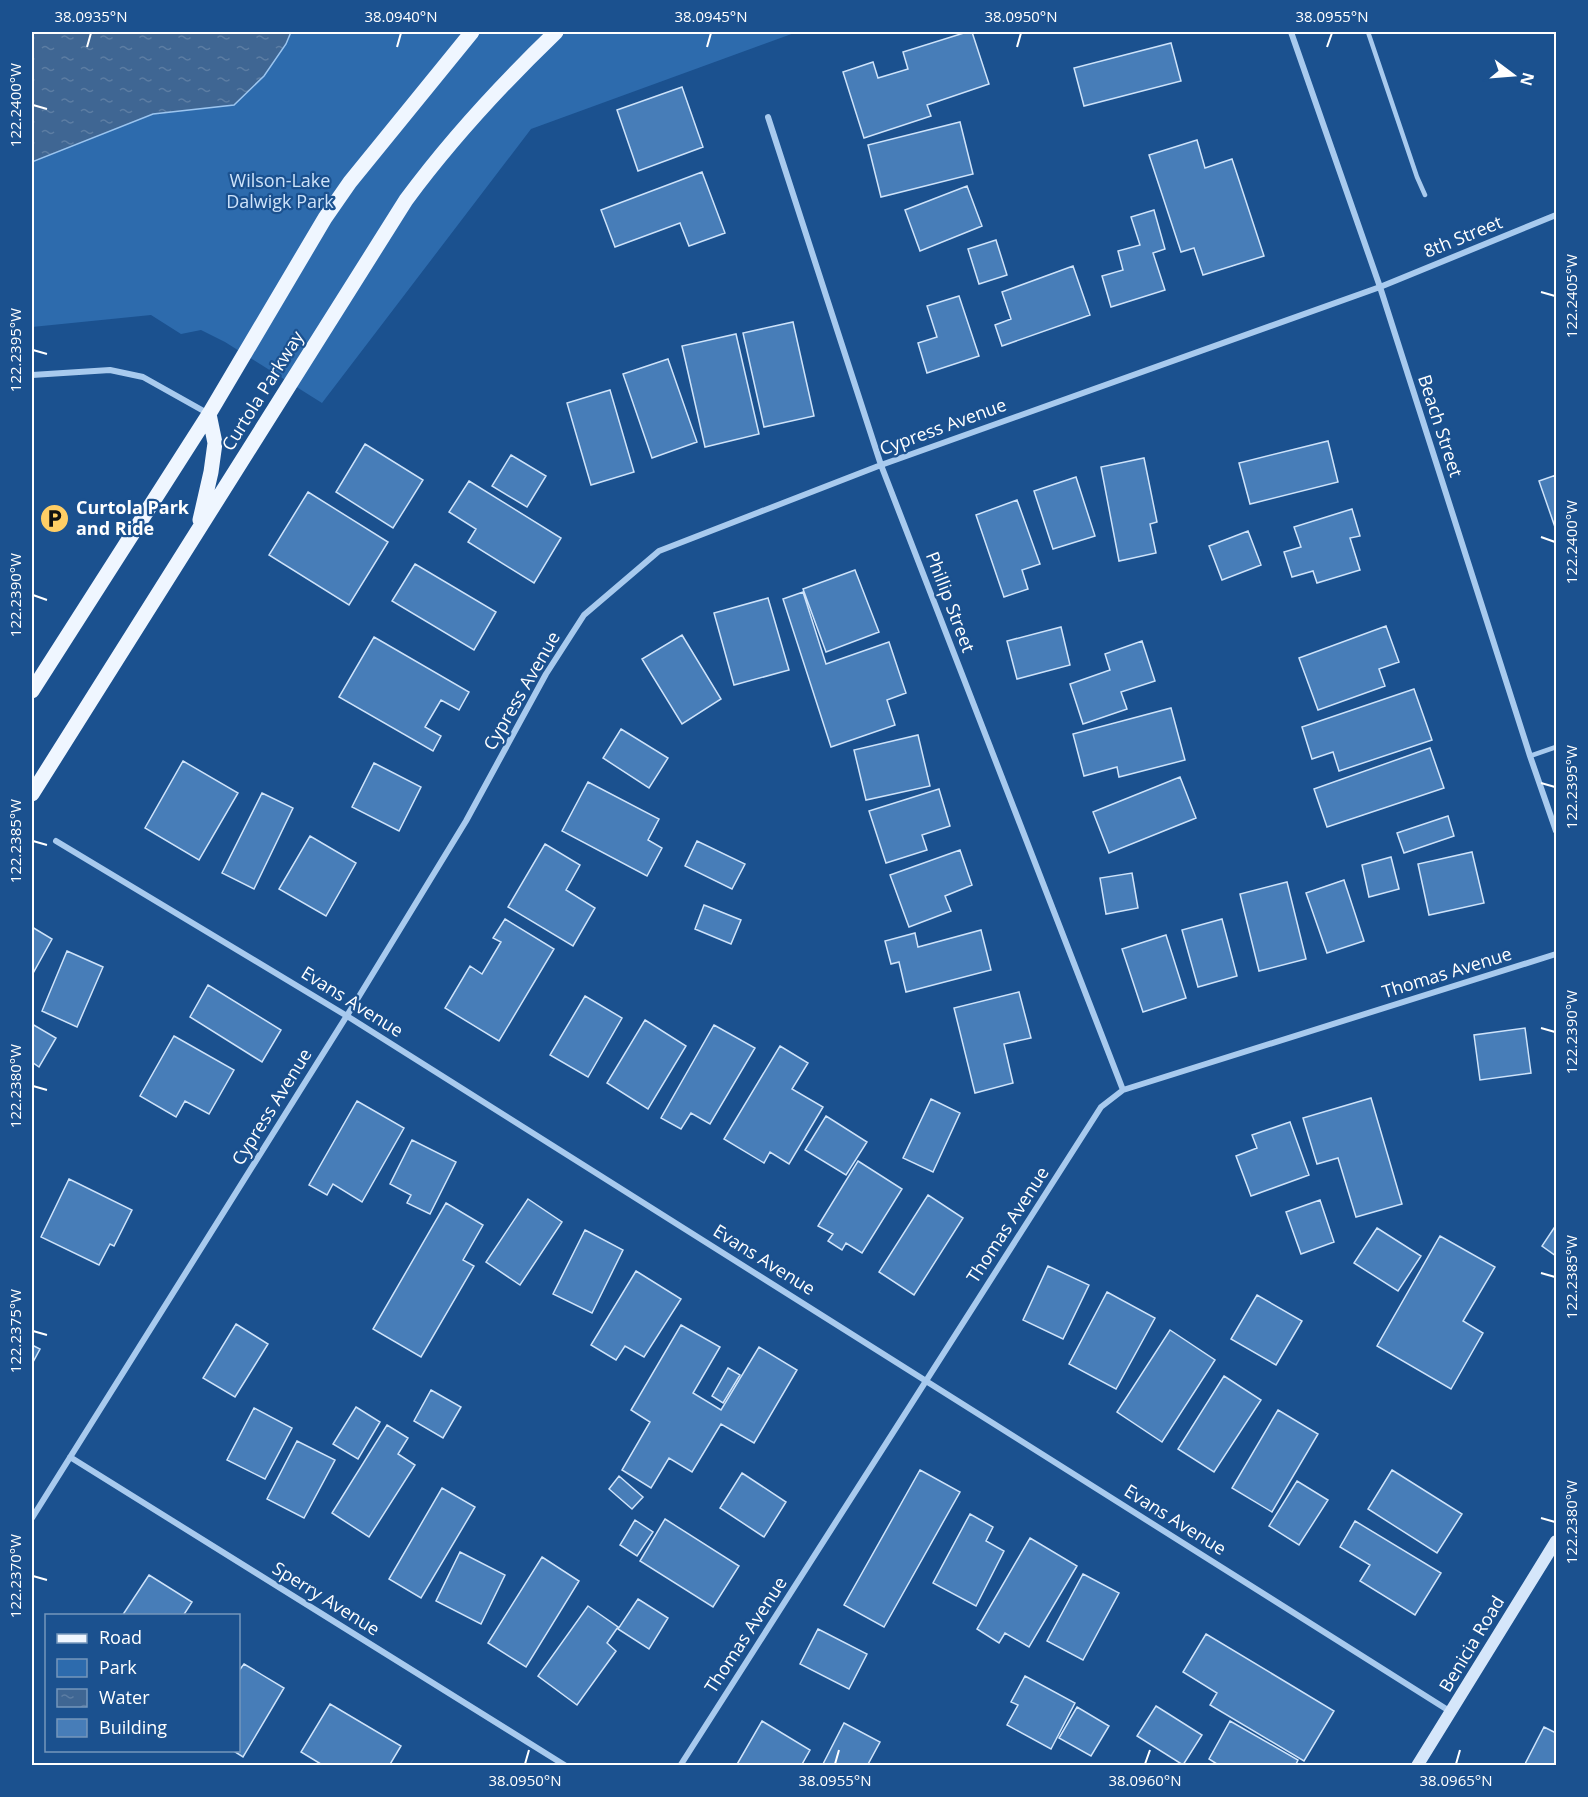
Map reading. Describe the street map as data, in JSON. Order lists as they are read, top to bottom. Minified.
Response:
{"streets":{"main road":["Curtola Parkway","Benicia Road"],"street":["8th Street","Beach Street","Cypress Avenue","Phillip Street","Thomas Avenue","Evans Avenue","Sperry Avenue"]},"crossings":[["8th Street","Beach Street"],["8th Street","Cypress Avenue"],["Beach Street","Cypress Avenue"],["Cypress Avenue","Phillip Street"],["Cypress Avenue","Evans Avenue"],["Cypress Avenue","Sperry Avenue"],["Phillip Street","Thomas Avenue"],["Thomas Avenue","Evans Avenue"],["Evans Avenue","Benicia Road"]],"parks":["Wilson-Lake Dalwigk Park"],"places":{"parking":["Curtola Park and Ride"]},"legend":["Road","Park","Water","Building"],"north":"right","coordinates":["38.0935°N","38.0940°N","38.0945°N","38.0950°N","38.0955°N","122.2400°W","122.2405°W","122.2395°W","122.2390°W","122.2385°W","122.2380°W","122.2375°W","122.2370°W","38.0960°N","38.0965°N"]}
